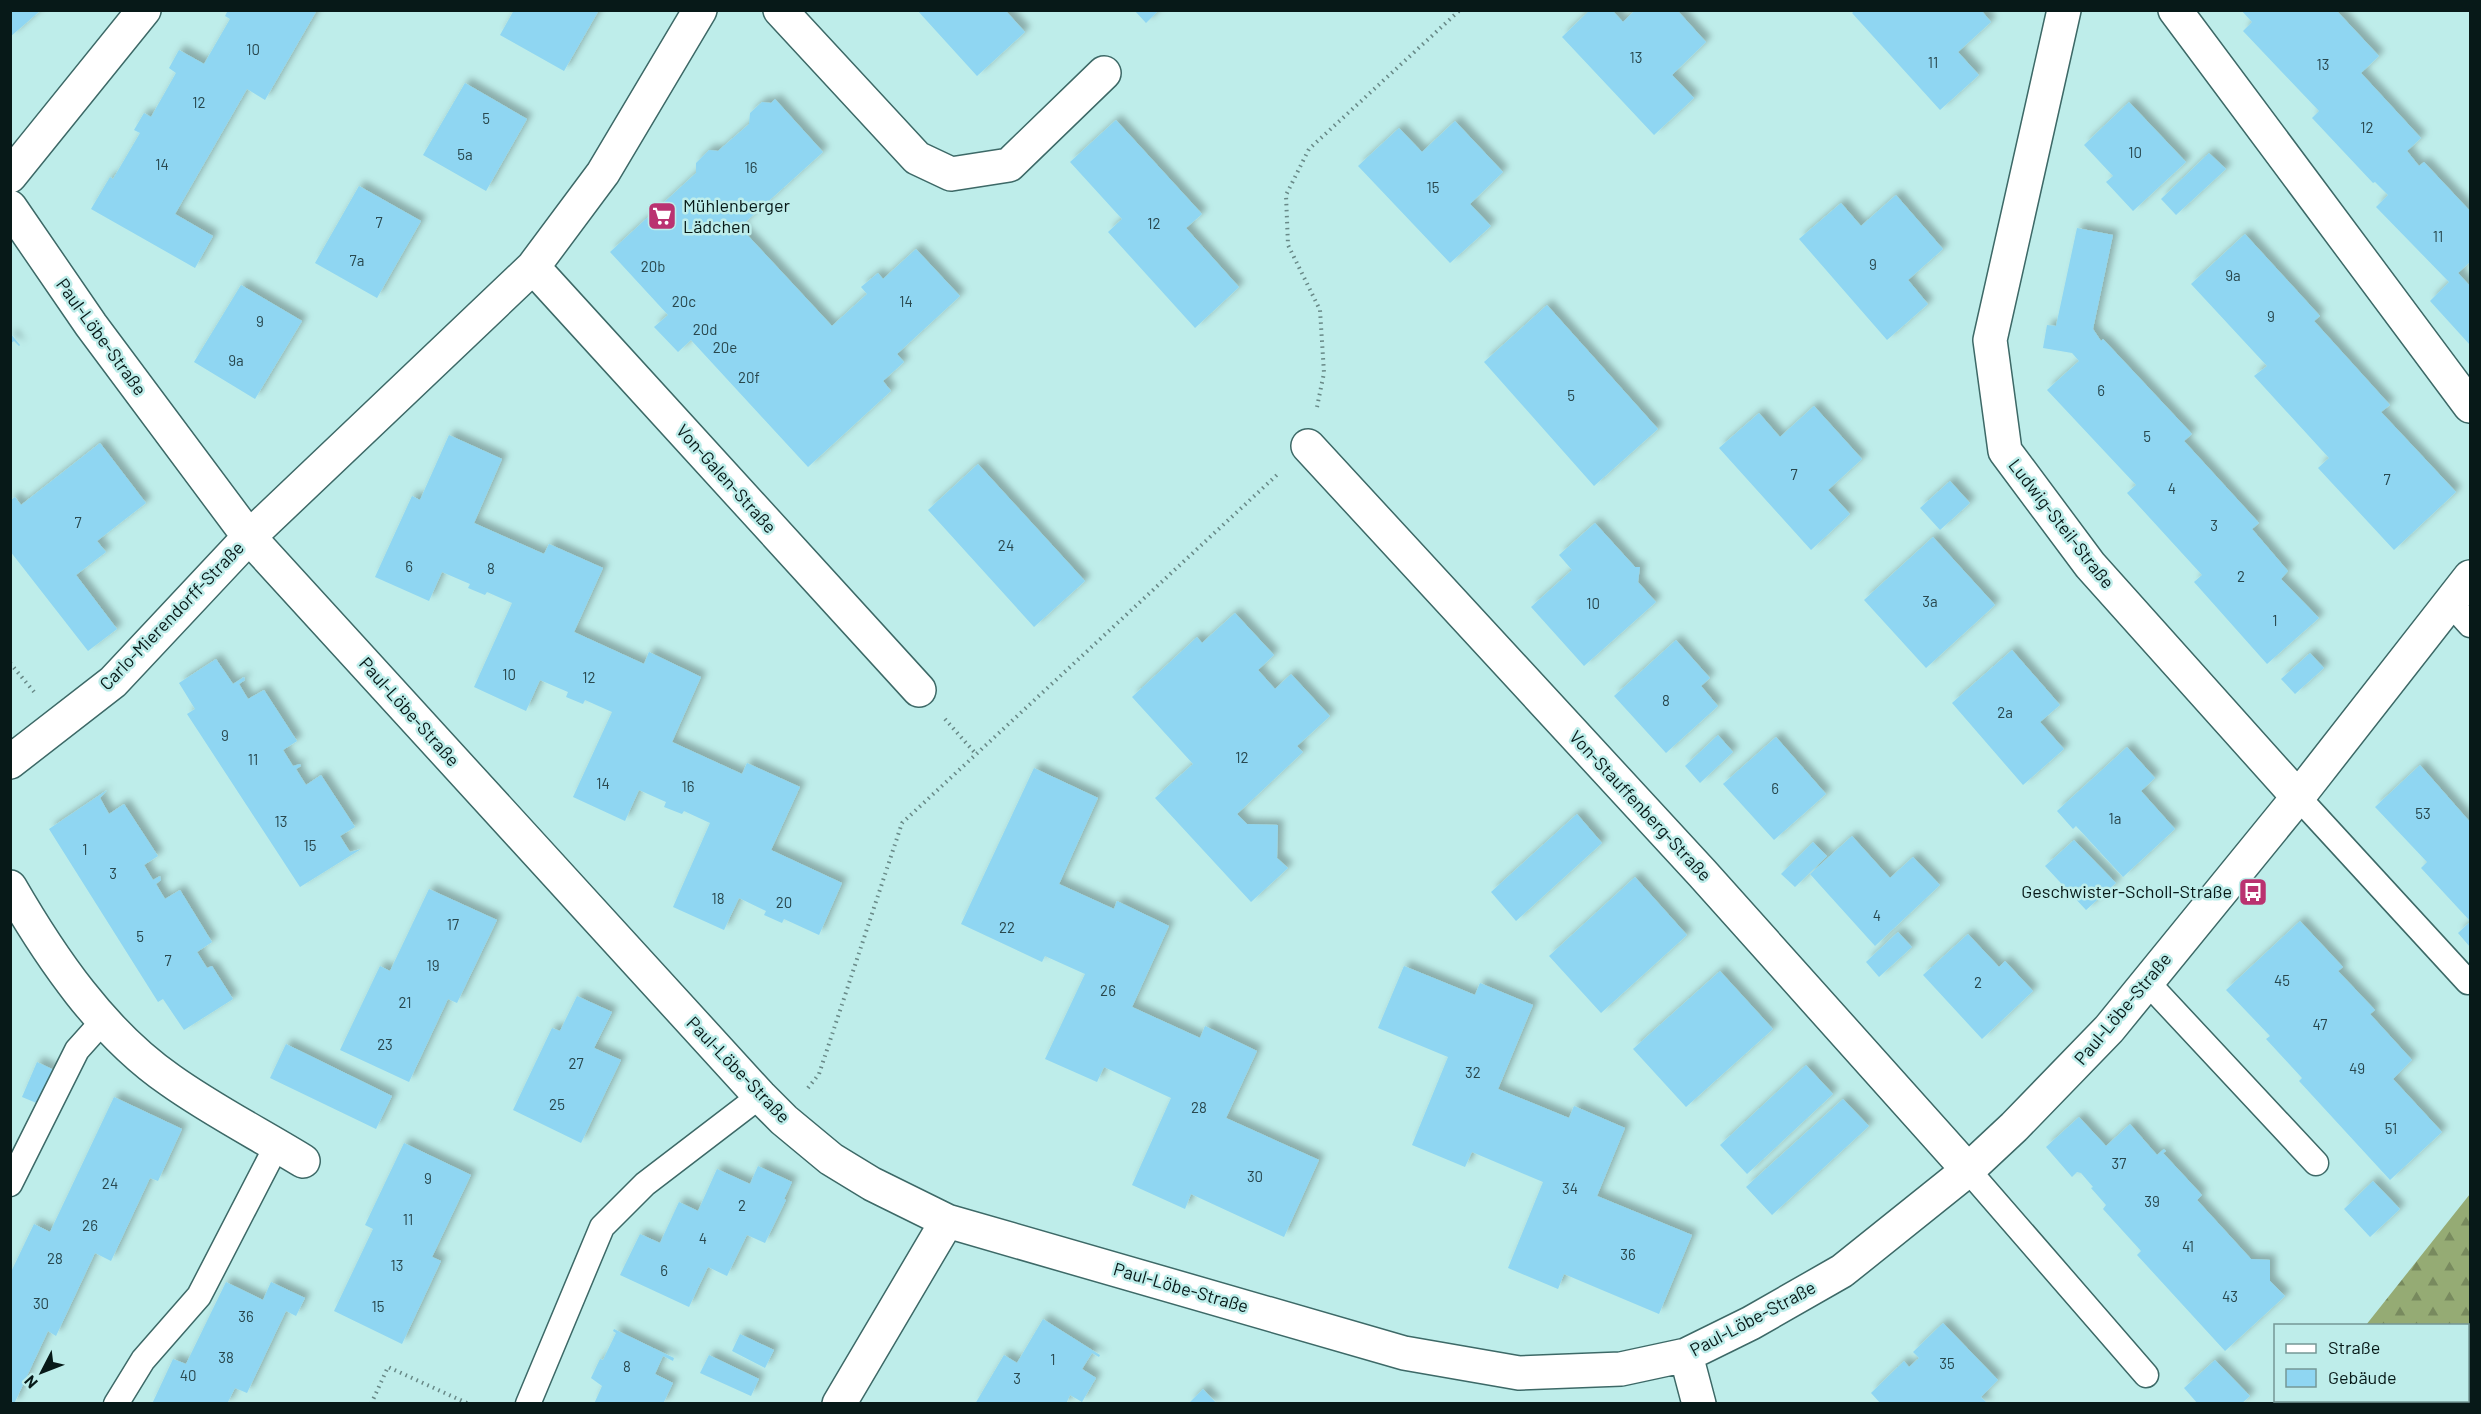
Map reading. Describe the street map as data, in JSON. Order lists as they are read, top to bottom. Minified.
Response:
{"streets":{"street":["Paul-Löbe-Straße","Von-Galen-Straße","Ludwig-Steil-Straße","Carlo-Mierendorff-Straße","Von-Stauffenberg-Straße"]},"crossings":[["Paul-Löbe-Straße","Ludwig-Steil-Straße"],["Paul-Löbe-Straße","Carlo-Mierendorff-Straße"],["Paul-Löbe-Straße","Von-Stauffenberg-Straße"]],"places":{"supermarket":["Mühlenberger Lädchen"],"bus stop":["Geschwister-Scholl-Straße"]},"house_numbers":["10","13","11","13","12","5","12","10","5a","14","16","15","7","12","11","7a","9","20b","9a","20c","14","9","9","20d","20e","9a","20f","6","5","5","7","7","4","7","3","24","6","8","2","3a","10","1","10","12","8","2a","9","12","11","14","16","6","53","1a","13","15","1","3","18","20","4","17","22","5","7","19","45","2","26","21","47","23","27","49","32","25","28","51","37","30","9","24","34","39","2","11","26","4","41","36","28","13","6","43","30","15","36","38","1","35","8","40","3"],"legend":["Straße","Gebäude"],"north":"bottom left"}
